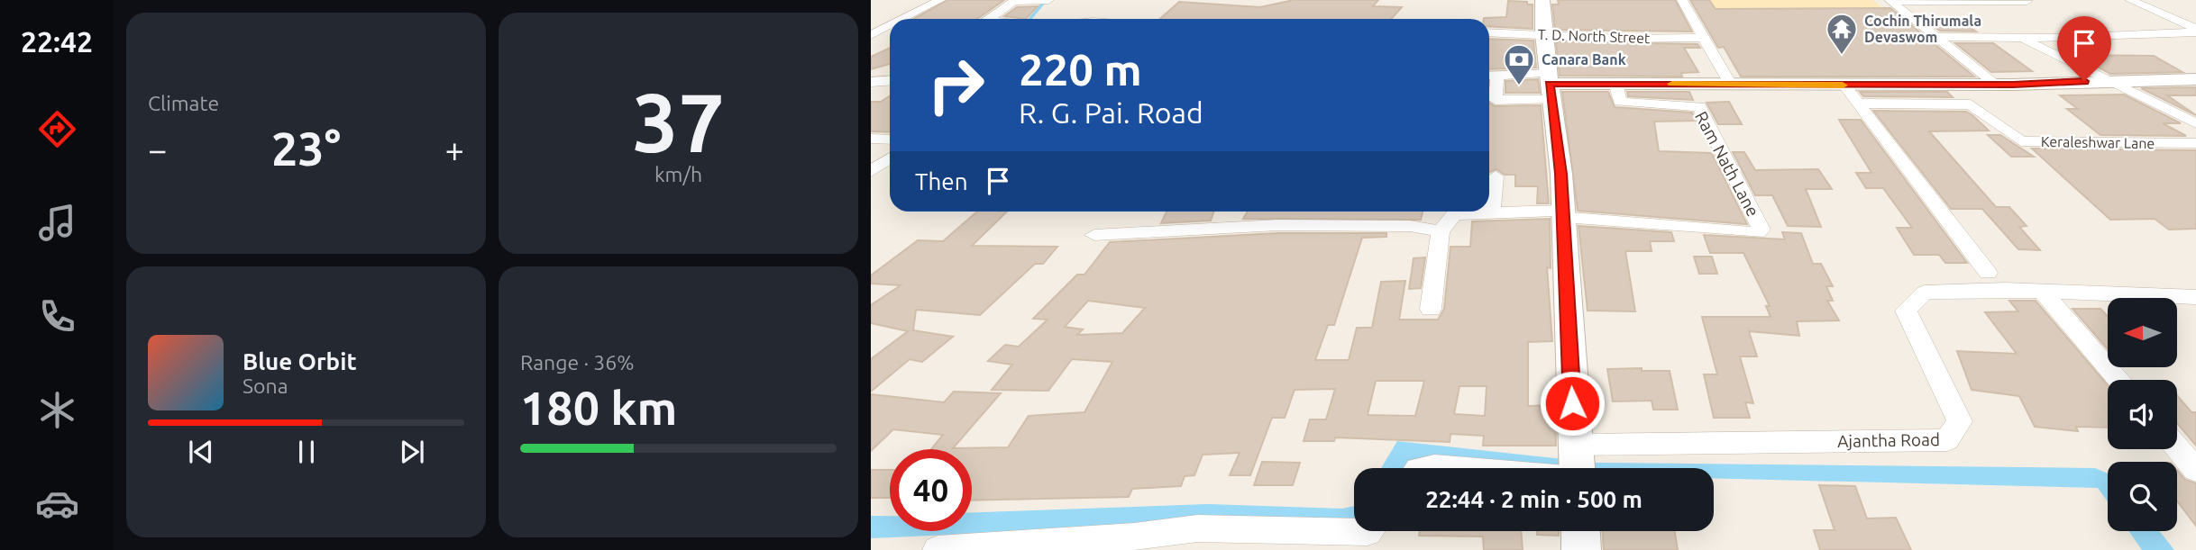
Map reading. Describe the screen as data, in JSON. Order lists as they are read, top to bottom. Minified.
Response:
{"streets":{"street":["T. D. North Street","Keraleshwar Lane","Ram Nath Lane","Ajantha Road"]},"places":{"temple":["Cochin Thirumala Devaswom"],"bank":["Canara Bank"]},"north":"left","page":{"tabs":"22:42","tile":["Climate",["37","km/h"],["Range · 36%","180 km"]],"turn":["220 m","R. G. Pai. Road"],"heat":["−","23°","+"],"then":"Then","song":["Blue Orbit","Sona"],"limit":"40","trip":"22:44 · 2 min · 500 m"}}
